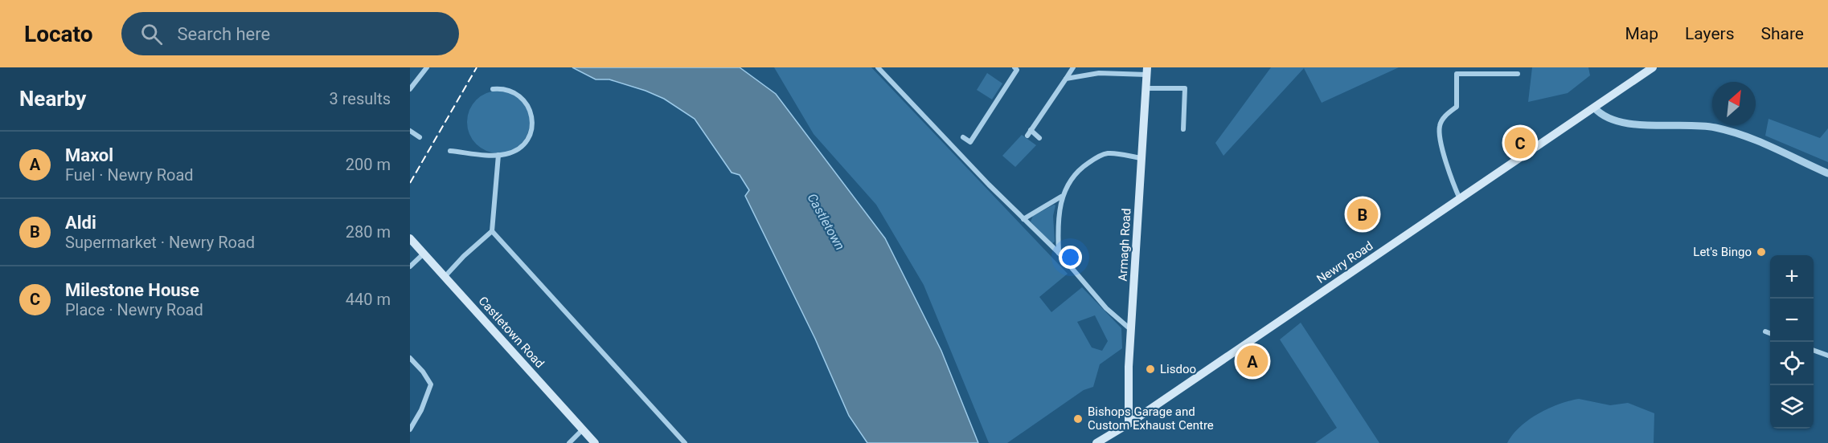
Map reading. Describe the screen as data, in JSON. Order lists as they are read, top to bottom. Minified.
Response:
{"streets":{"main road":["Armagh Road","Newry Road","Castletown Road"]},"crossings":[["Armagh Road","Newry Road"]],"water":["Castletown"],"places":["Let's Bingo","Lisdoo","Bishops Garage and Custom Exhaust Centre"],"north":"top right","page":{"header":"Locato","search":"Search here","nav":["Map","Layers","Share"],"heading":["Nearby","3 results"],"pins":["C","B","A"],"list":[{"mark":"A","name":"Maxol","note":"Fuel · Newry Road","value":"200 m"},{"mark":"B","name":"Aldi","note":"Supermarket · Newry Road","value":"280 m"},{"mark":"C","name":"Milestone House","note":"Place · Newry Road","value":"440 m"}],"map_buttons":["+","−"]}}
